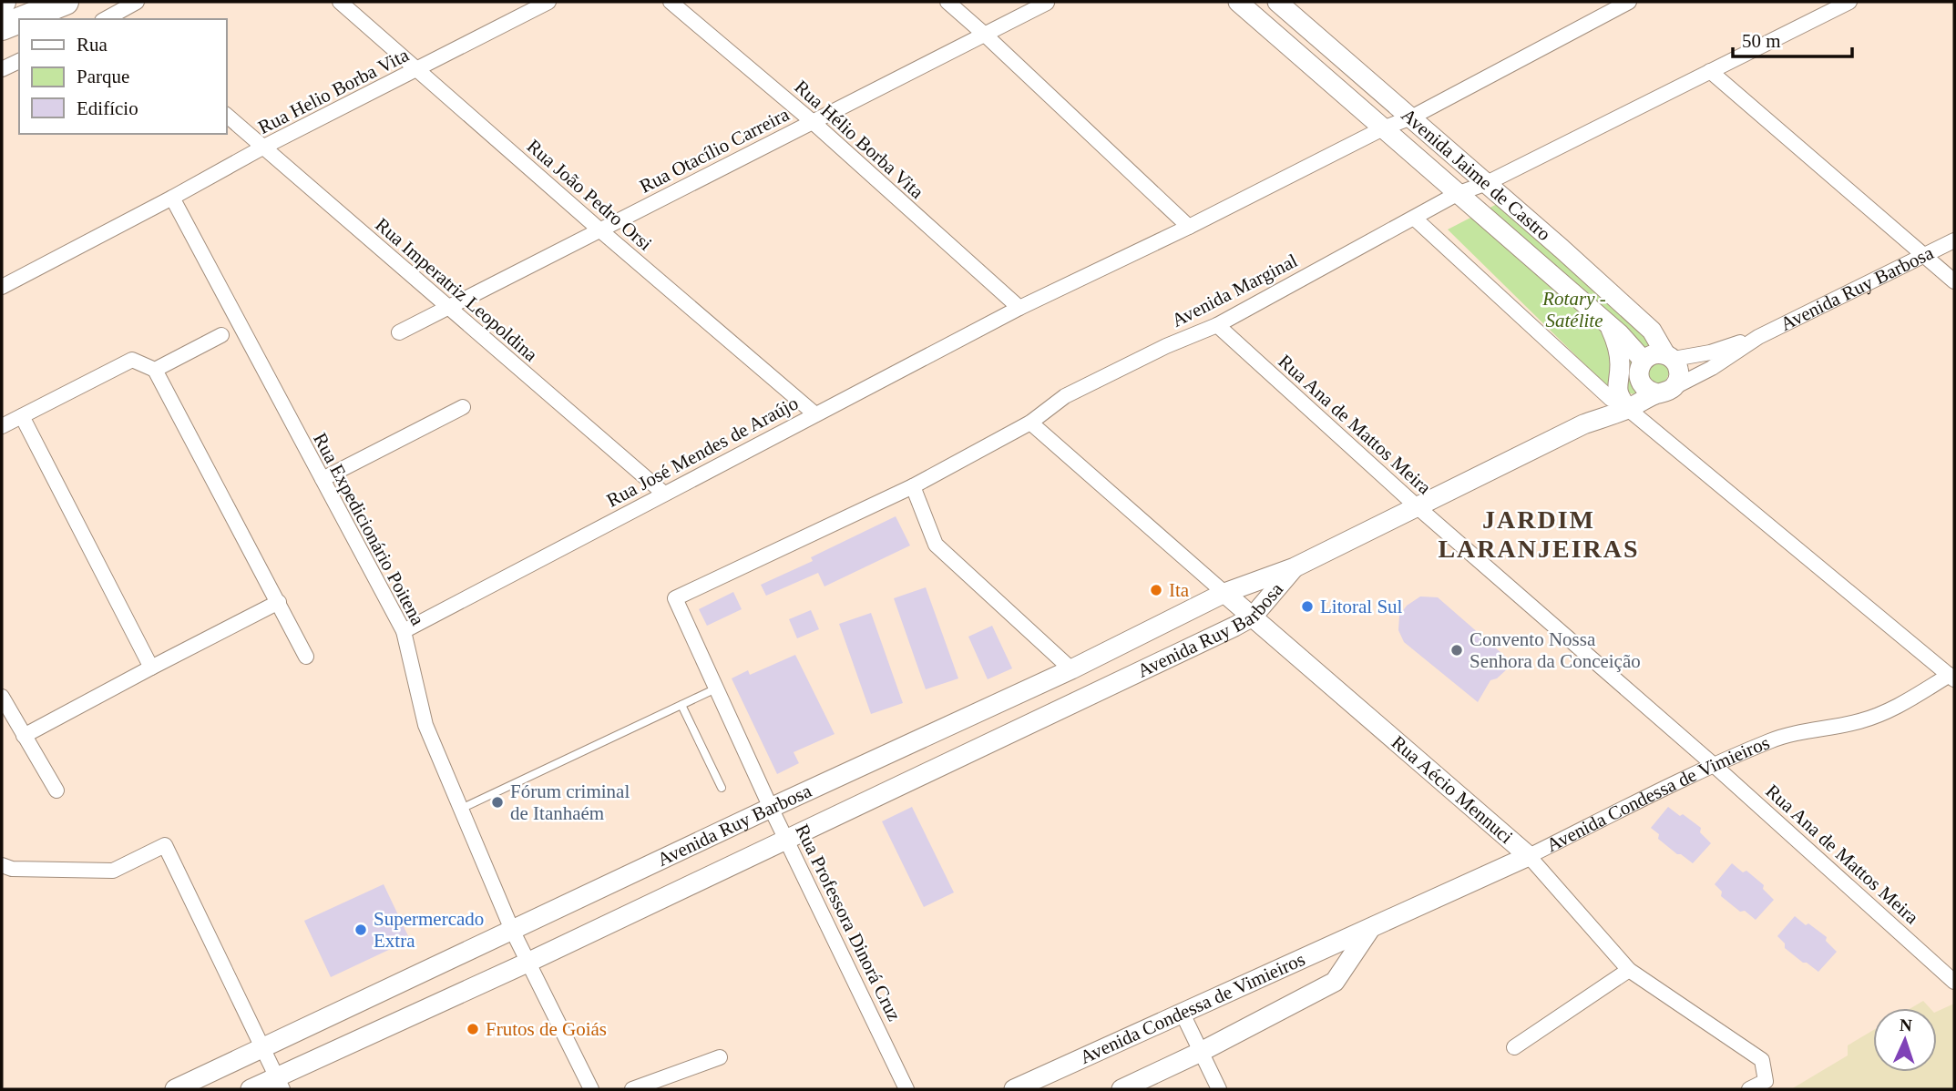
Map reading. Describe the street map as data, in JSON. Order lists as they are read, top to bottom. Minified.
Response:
{"streets":{"street":["Rua Helio Borba Vita","Rua Hélio Borba Vita","Rua Otacílio Carreira","Avenida Jaime de Castro","Rua João Pedro Orsi","Avenida Ruy Barbosa","Rua Imperatriz Leopoldina","Avenida Marginal","Rua Ana de Mattos Meira","Rua José Mendes de Araújo","Rua Expedicionário Poitena","Rua Aécio Mennuci","Avenida Condessa de Vimieiros","Rua Professora Dinorá Cruz"]},"crossings":[["Rua Helio Borba Vita","Rua João Pedro Orsi"],["Rua Helio Borba Vita","Rua Imperatriz Leopoldina"],["Rua Helio Borba Vita","Rua Expedicionário Poitena"],["Rua Hélio Borba Vita","Rua Otacílio Carreira"],["Rua Hélio Borba Vita","Rua José Mendes de Araújo"],["Rua Otacílio Carreira","Rua João Pedro Orsi"],["Rua Otacílio Carreira","Rua Imperatriz Leopoldina"],["Avenida Jaime de Castro","Avenida Ruy Barbosa"],["Avenida Jaime de Castro","Avenida Marginal"],["Rua João Pedro Orsi","Rua José Mendes de Araújo"],["Avenida Ruy Barbosa","Rua Ana de Mattos Meira"],["Avenida Ruy Barbosa","Rua Expedicionário Poitena"],["Avenida Ruy Barbosa","Rua Aécio Mennuci"],["Avenida Ruy Barbosa","Rua Professora Dinorá Cruz"],["Rua Imperatriz Leopoldina","Rua José Mendes de Araújo"],["Avenida Marginal","Rua Ana de Mattos Meira"],["Avenida Marginal","Rua Professora Dinorá Cruz"],["Rua Ana de Mattos Meira","Avenida Condessa de Vimieiros"],["Rua José Mendes de Araújo","Rua Expedicionário Poitena"],["Rua Aécio Mennuci","Avenida Condessa de Vimieiros"]],"districts":["JARDIM LARANJEIRAS"],"parks":["Rotary - Satélite"],"places":["Ita","Litoral Sul","Convento Nossa Senhora da Conceição","Fórum criminal de Itanhaém","Supermercado Extra","Frutos de Goiás"],"legend":["Rua","Parque","Edifício"],"scale_bar":"50 m","north":"top"}
